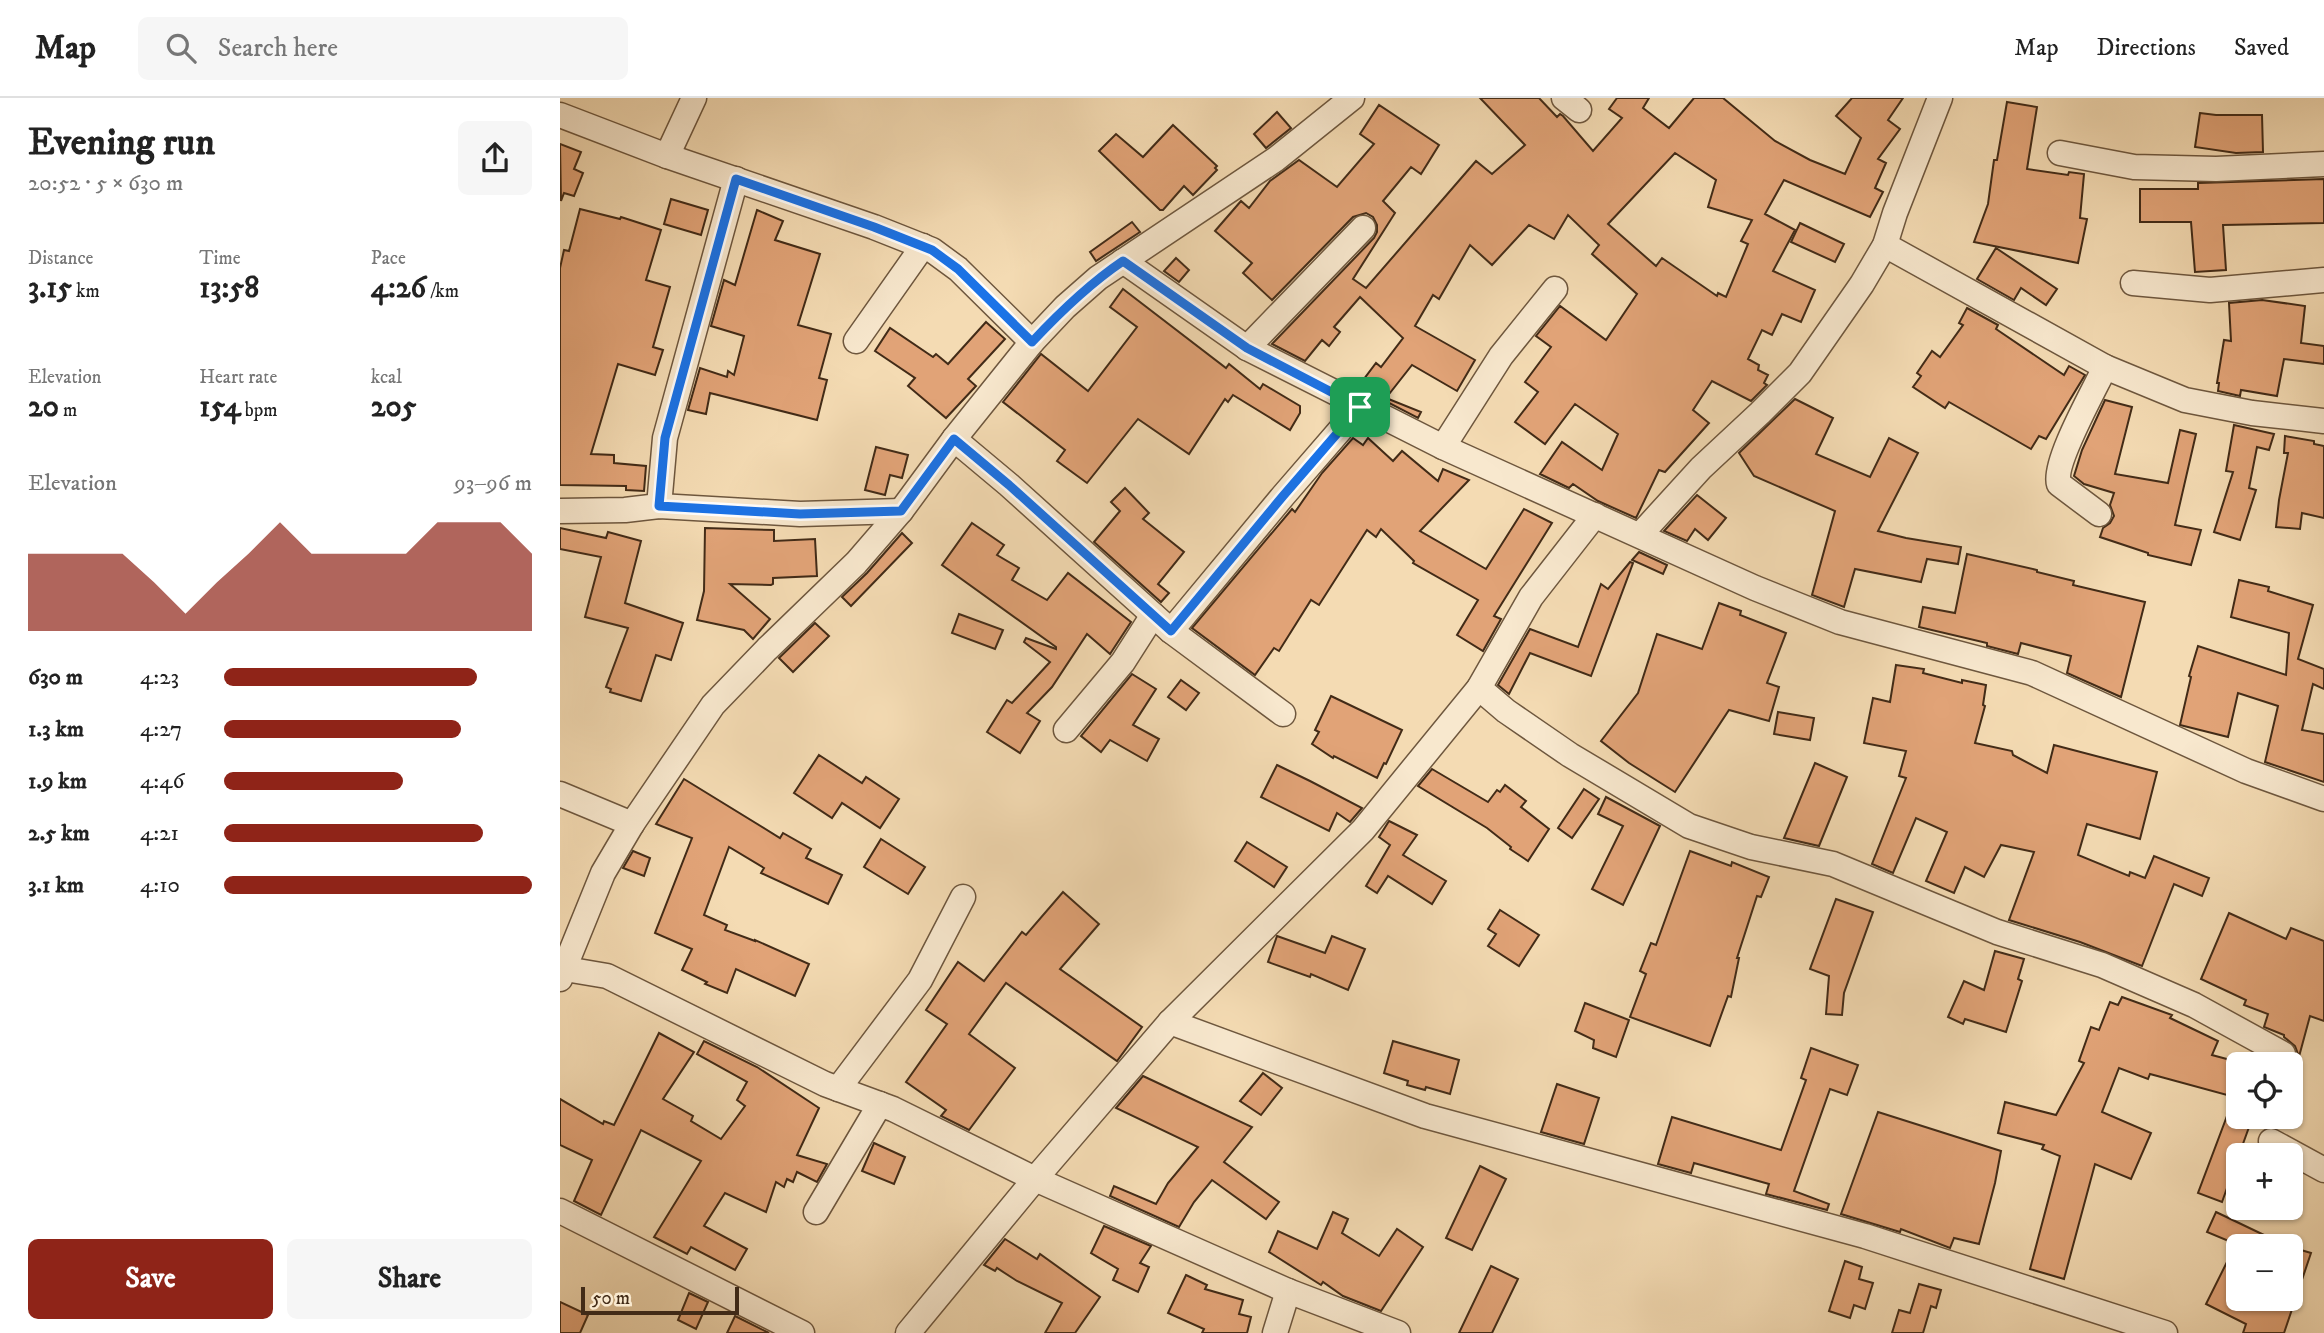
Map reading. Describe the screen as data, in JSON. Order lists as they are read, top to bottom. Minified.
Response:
{"scale_bar":"50 m","page":{"header":"Map","search":"Search here","nav":["Map","Directions","Saved"],"heading":["Evening run","20:52 · 5 × 630 m"],"stats":[["Distance","3.15 km"],["Time","13:58"],["Pace","4:26 /km"],["Elevation","20 m"],["Heart rate","154 bpm"],["kcal","205"]],"chart":["Elevation","93–96 m"],"list":[{"name":"630 m","note":"4:23"},{"name":"1.3 km","note":"4:27"},{"name":"1.9 km","note":"4:46"},{"name":"2.5 km","note":"4:21"},{"name":"3.1 km","note":"4:10"}],"map_buttons":["+","−"],"buttons":["Save","Share"],"scale":"50 m"}}
